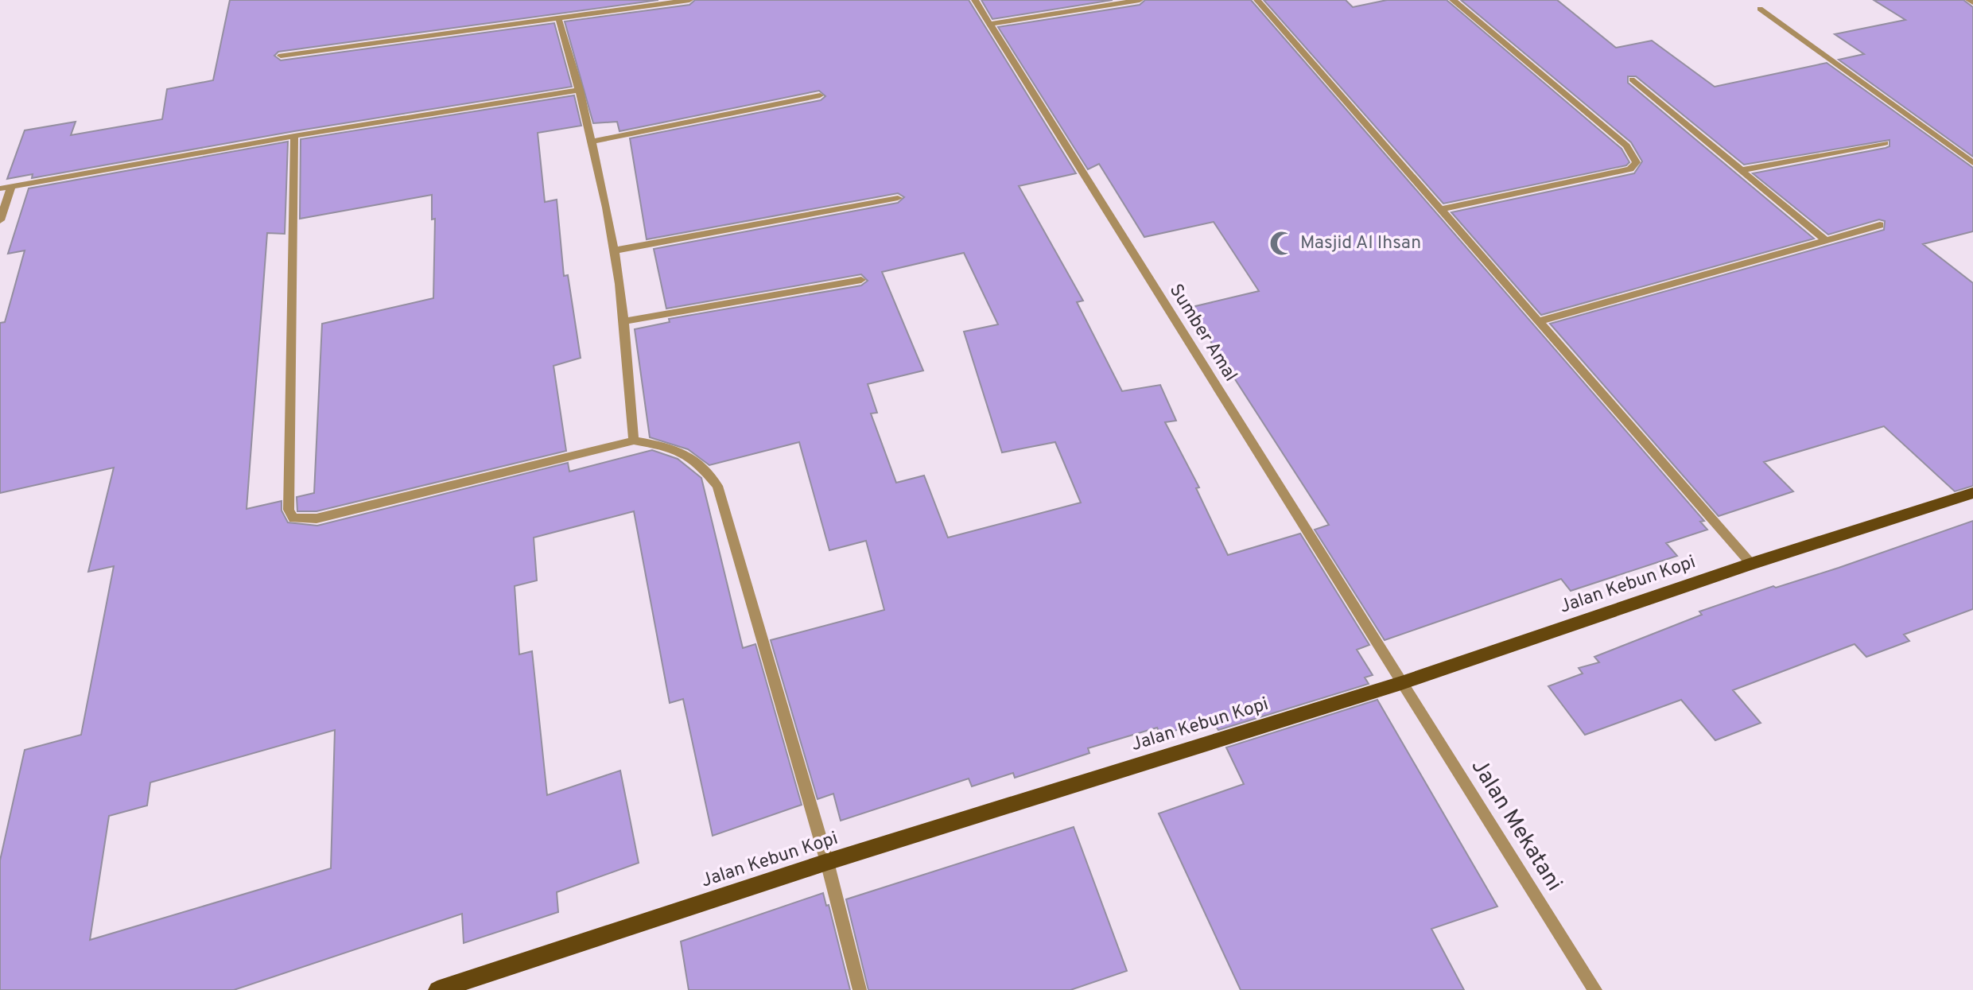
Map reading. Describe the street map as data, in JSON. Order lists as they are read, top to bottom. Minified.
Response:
{"streets":{"main road":["Jalan Kebun Kopi"],"street":["Sumber Amal","Jalan Mekatani"]},"crossings":[["Sumber Amal","Jalan Kebun Kopi"],["Sumber Amal","Jalan Mekatani"],["Jalan Kebun Kopi","Jalan Mekatani"]],"places":{"mosque":["Masjid Al Ihsan"]}}
